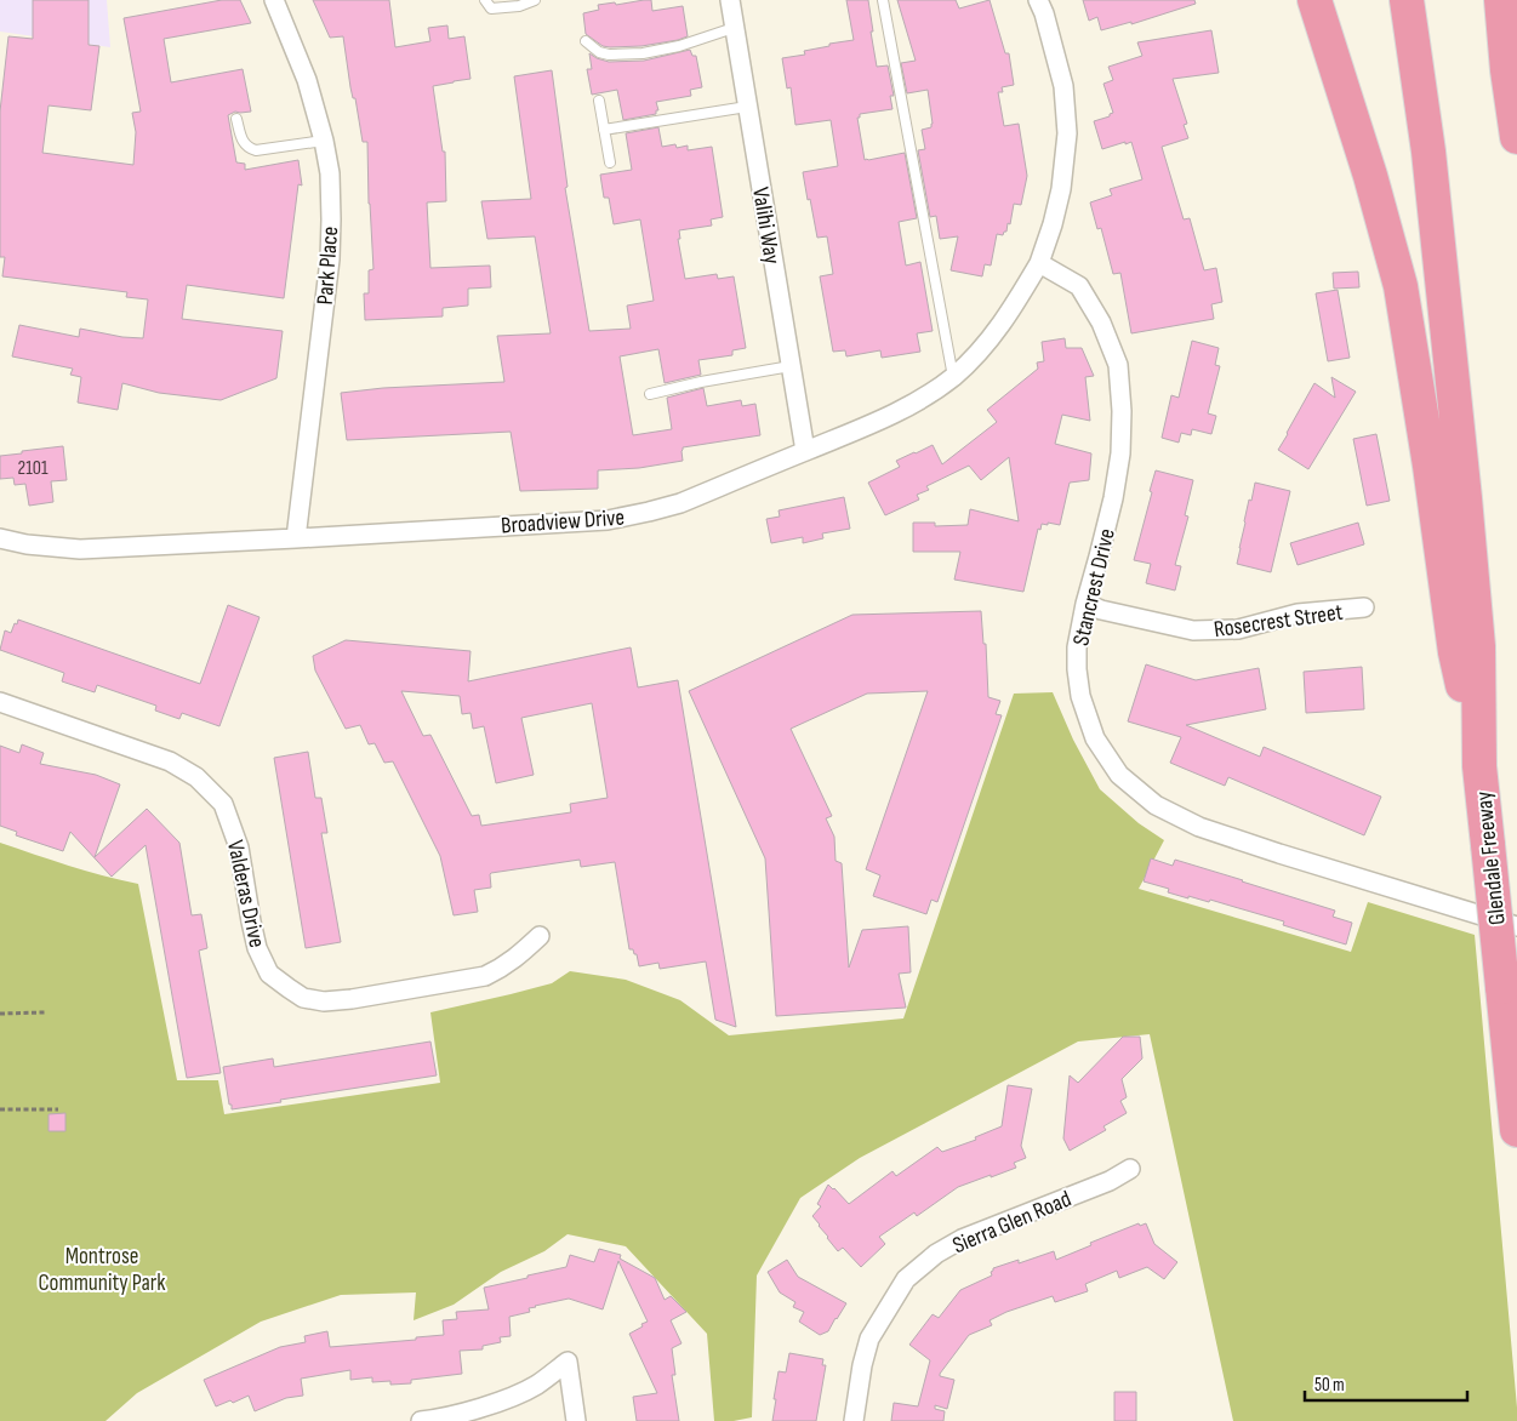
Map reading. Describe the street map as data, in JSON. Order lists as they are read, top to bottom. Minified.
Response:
{"streets":{"highway":["Glendale Freeway"],"street":["Valihi Way","Park Place","Broadview Drive","Stancrest Drive","Rosecrest Street","Valderas Drive","Sierra Glen Road"]},"crossings":[["Valihi Way","Broadview Drive"],["Park Place","Broadview Drive"],["Broadview Drive","Stancrest Drive"],["Stancrest Drive","Rosecrest Street"]],"parks":["Montrose Community Park"],"house_numbers":["2101"],"scale_bar":"50 m"}
